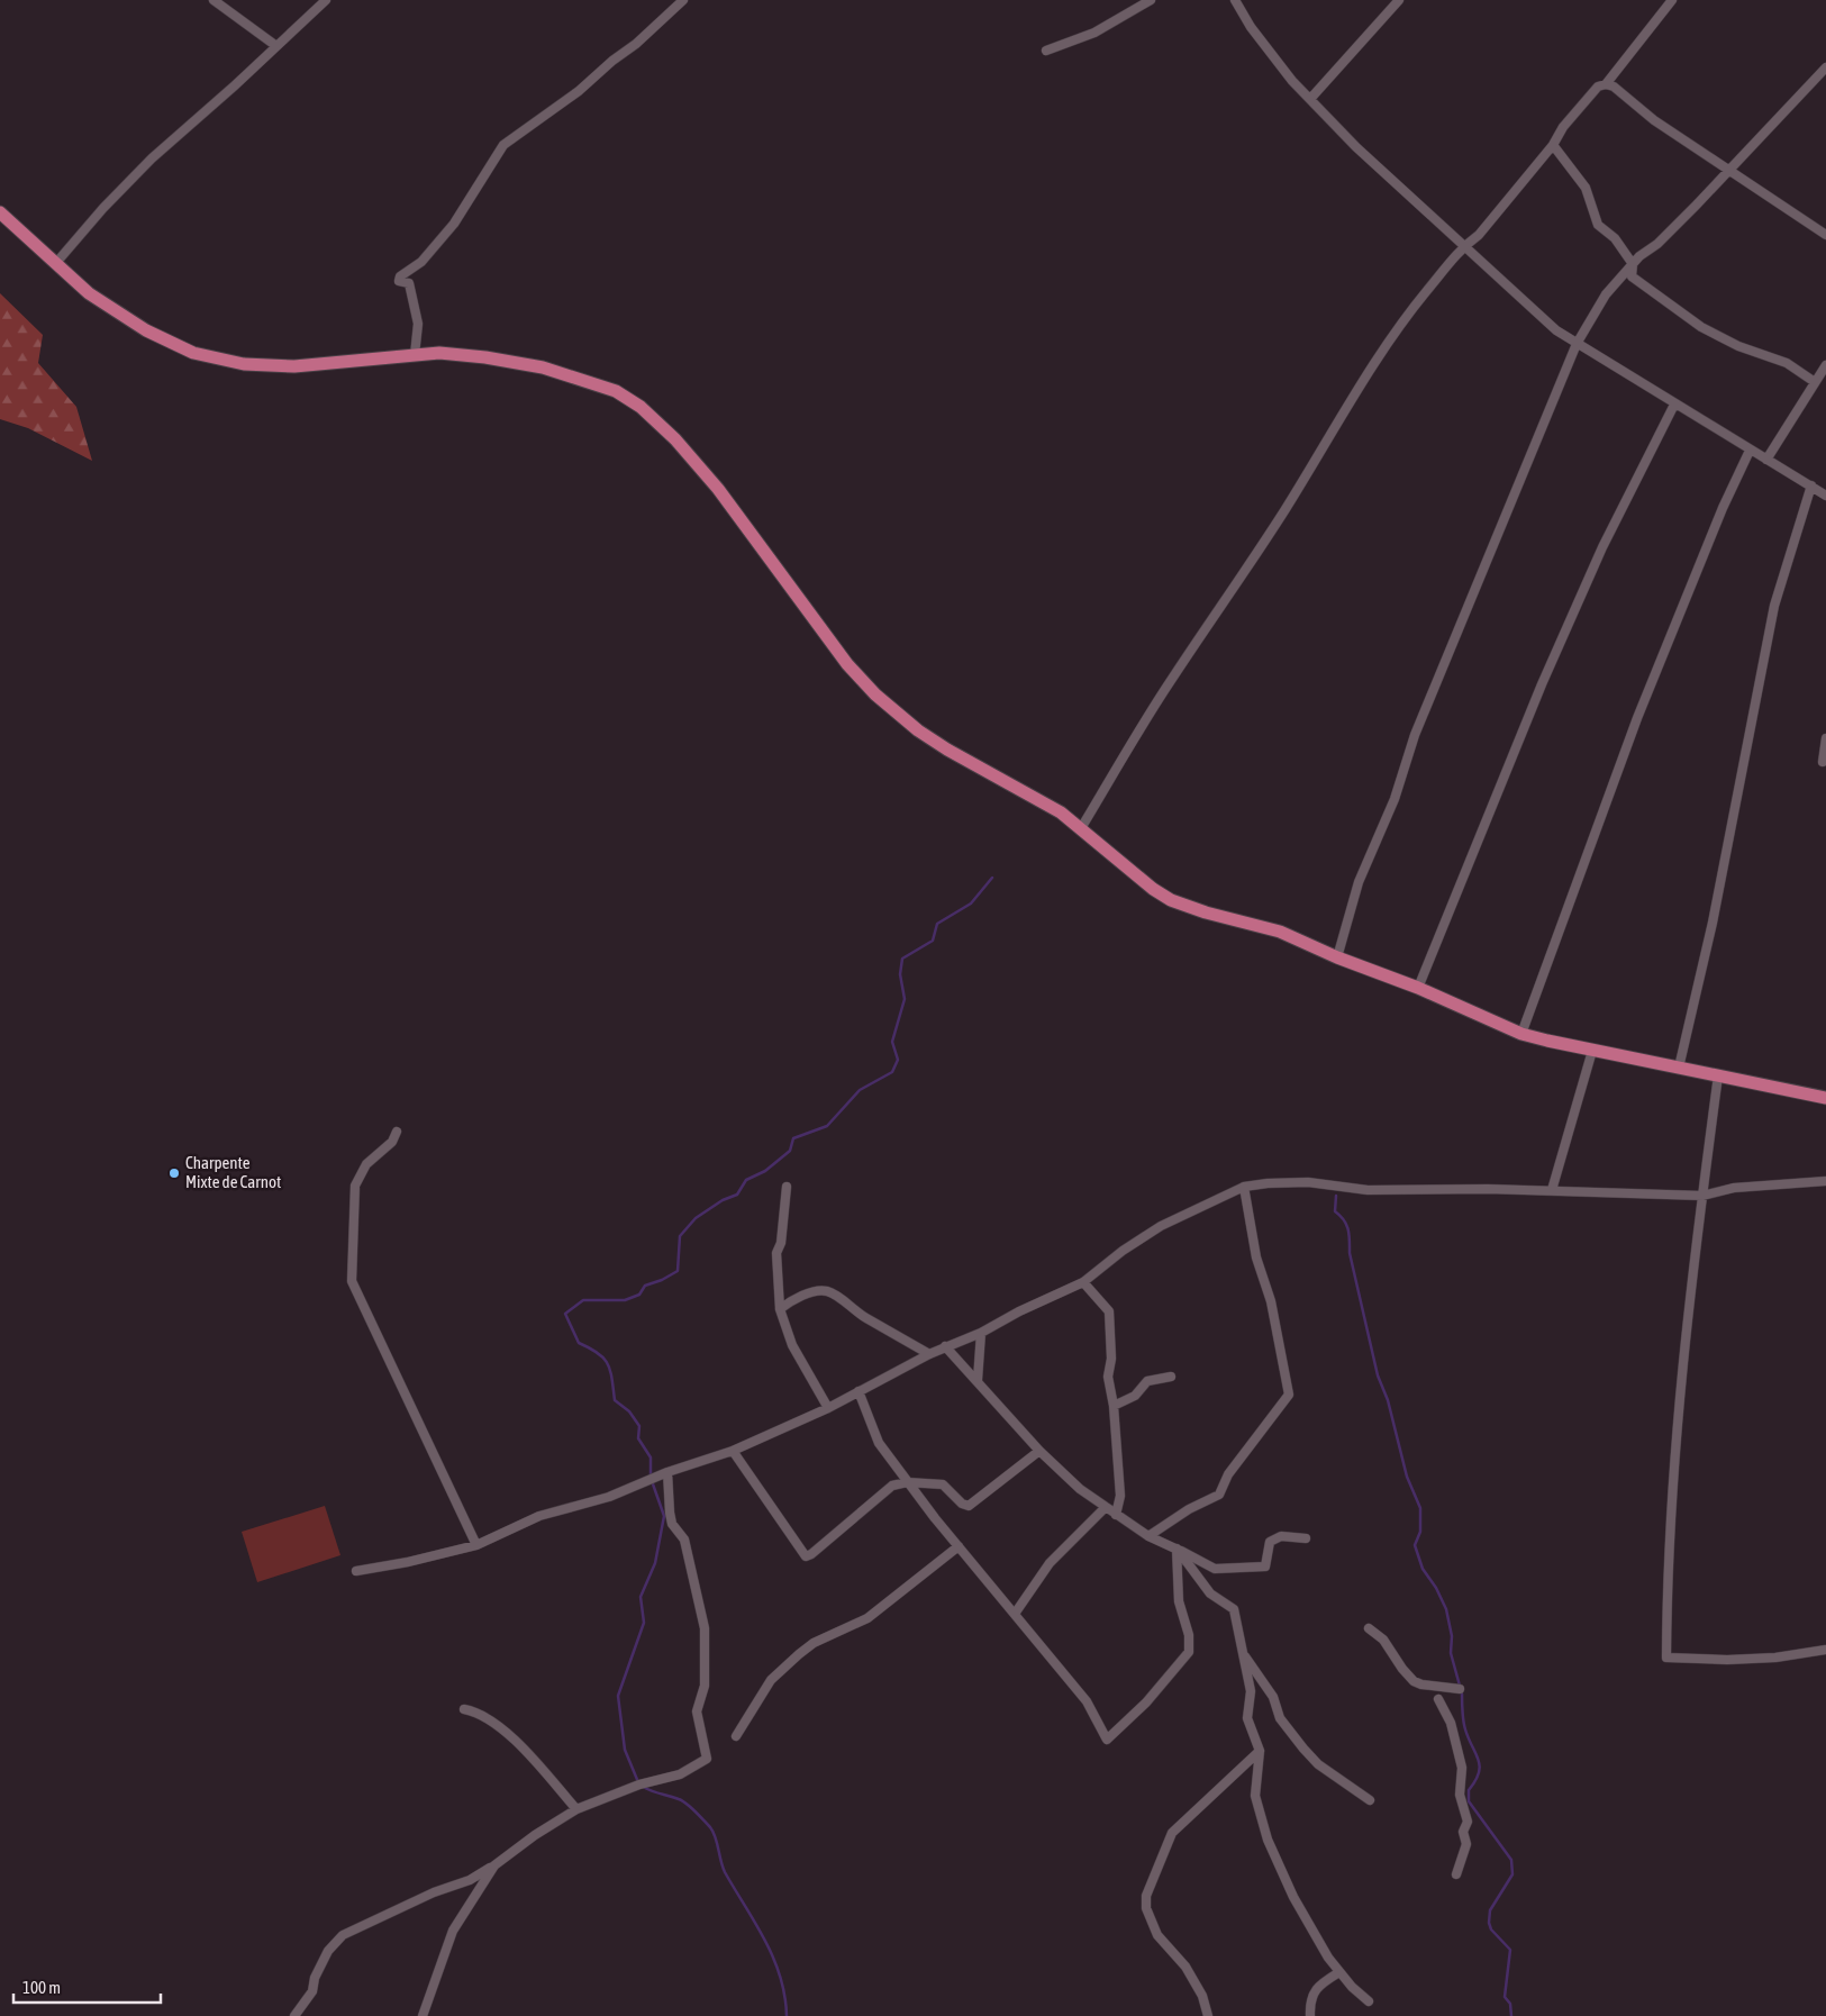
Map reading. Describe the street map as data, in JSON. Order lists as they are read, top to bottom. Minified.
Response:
{"places":["Charpente Mixte de Carnot"],"scale_bar":"100 m"}
